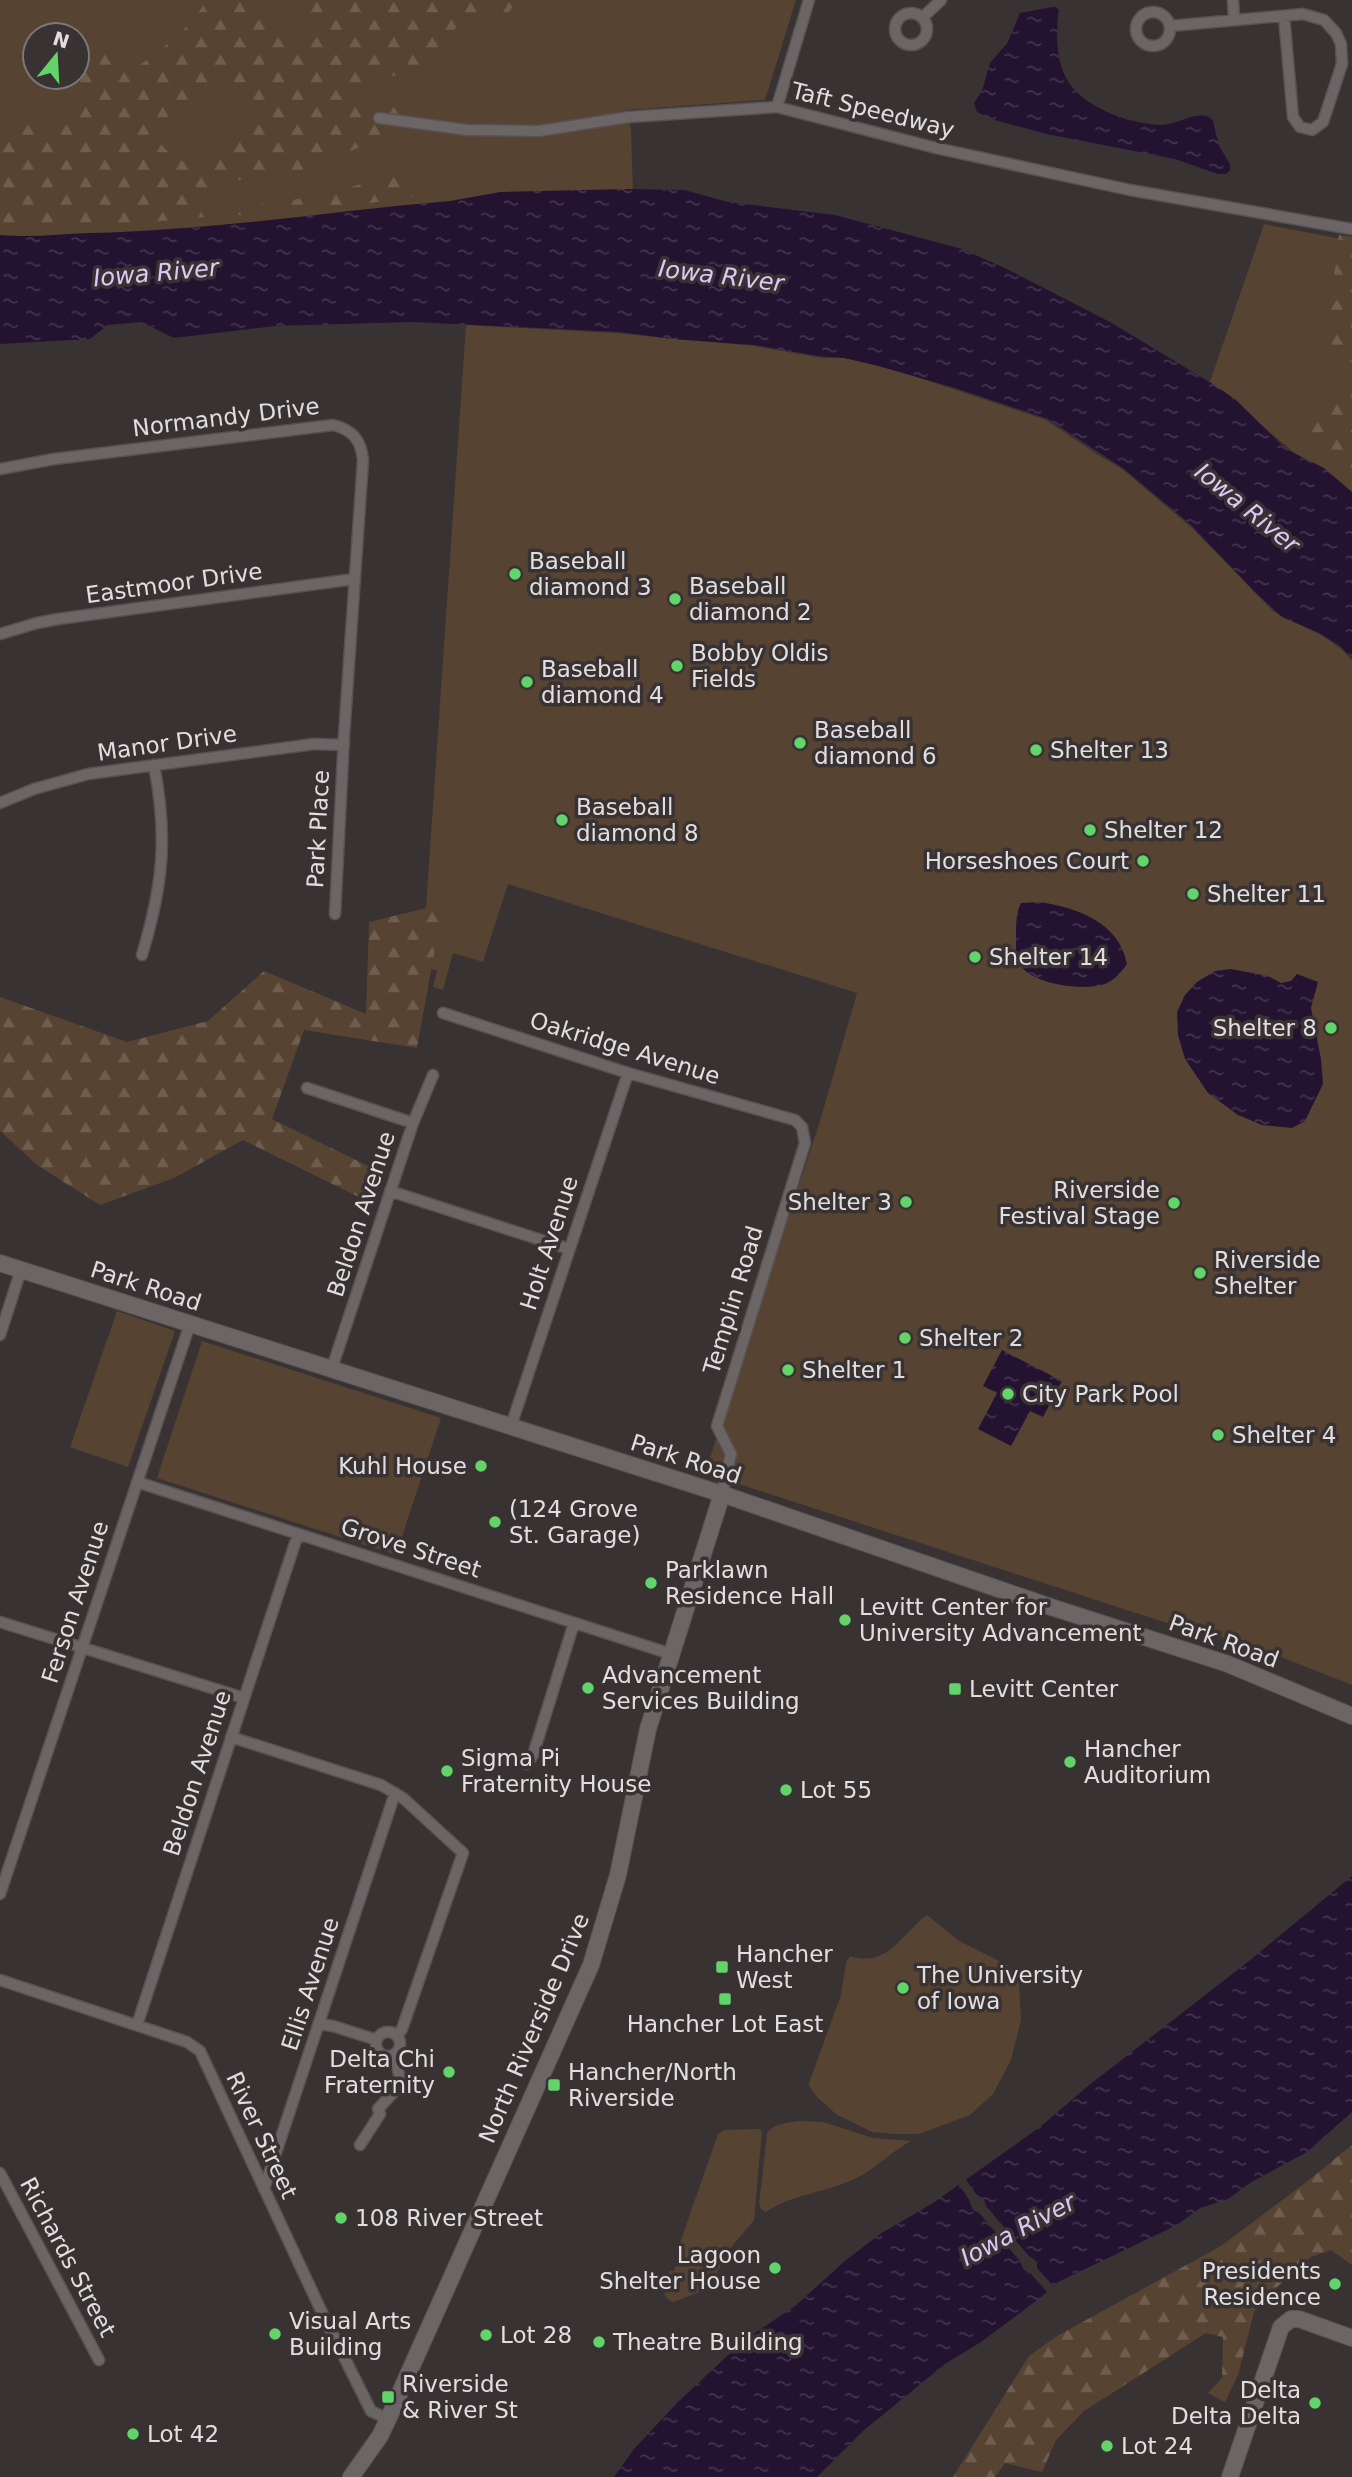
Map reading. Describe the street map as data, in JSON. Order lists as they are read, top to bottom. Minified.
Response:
{"streets":{"street":["Taft Speedway","Normandy Drive","Eastmoor Drive","Manor Drive","Park Place","Oakridge Avenue","Beldon Avenue","Holt Avenue","Park Road","Templin Road","Grove Street","Ferson Avenue","Ellis Avenue","North Riverside Drive","River Street","Richards Street"]},"crossings":[["Normandy Drive","Eastmoor Drive"],["Normandy Drive","Manor Drive"],["Normandy Drive","Park Place"],["Manor Drive","Park Place"],["Oakridge Avenue","Holt Avenue"],["Oakridge Avenue","Templin Road"],["Beldon Avenue","Park Road"],["Beldon Avenue","Grove Street"],["Beldon Avenue","River Street"],["Holt Avenue","Park Road"],["Park Road","Templin Road"],["Park Road","Ferson Avenue"],["Park Road","North Riverside Drive"],["Templin Road","North Riverside Drive"],["Grove Street","Ferson Avenue"],["Grove Street","North Riverside Drive"],["Ellis Avenue","River Street"],["North Riverside Drive","River Street"]],"water":["Iowa River"],"places":{"other":["Baseball diamond 3","Baseball diamond 2","Bobby Oldis Fields","Baseball diamond 4","Baseball diamond 6","Shelter 13","Baseball diamond 8","Shelter 12","Horseshoes Court","Shelter 11","Shelter 14","Shelter 8","Shelter 3","Riverside Festival Stage","Riverside Shelter","Shelter 2","Shelter 1","City Park Pool","Shelter 4","Kuhl House","(124 Grove St. Garage)","Parklawn Residence Hall","Levitt Center for University Advancement","Advancement Services Building","Hancher Auditorium","Sigma Pi Fraternity House","Lot 55","The University of Iowa","Delta Chi Fraternity","108 River Street","Lagoon Shelter House","Presidents Residence","Visual Arts Building","Lot 28","Theatre Building","Delta Delta Delta","Lot 42","Lot 24"],"transit":["Levitt Center","Hancher West","Hancher Lot East","Hancher/North Riverside","Riverside & River St"]},"north":"top"}
